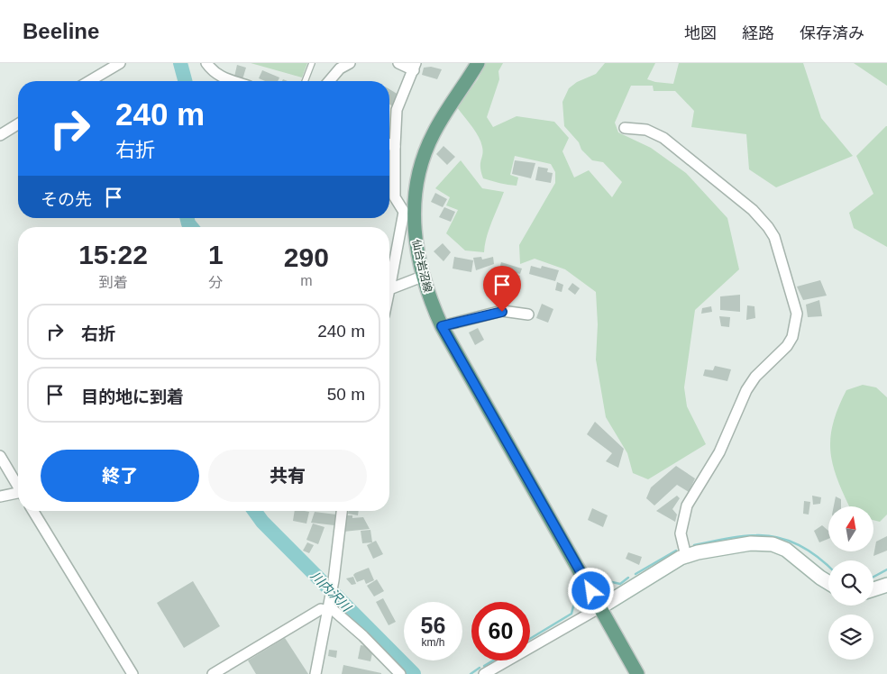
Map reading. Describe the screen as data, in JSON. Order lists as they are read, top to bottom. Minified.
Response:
{"streets":{"main road":["仙台岩沼線"]},"water":["川内沢川"],"north":"top","page":{"header":"Beeline","nav":["地図","経路","保存済み"],"turn":["240 m","右折"],"then":"その先","eta":["15:22","到着","1","分","290","m"],"list":[{"name":"右折","value":"240 m"},{"name":"目的地に到着","value":"50 m"}],"buttons":["終了","共有"],"speed":"56 km/h","limit":"60"}}
